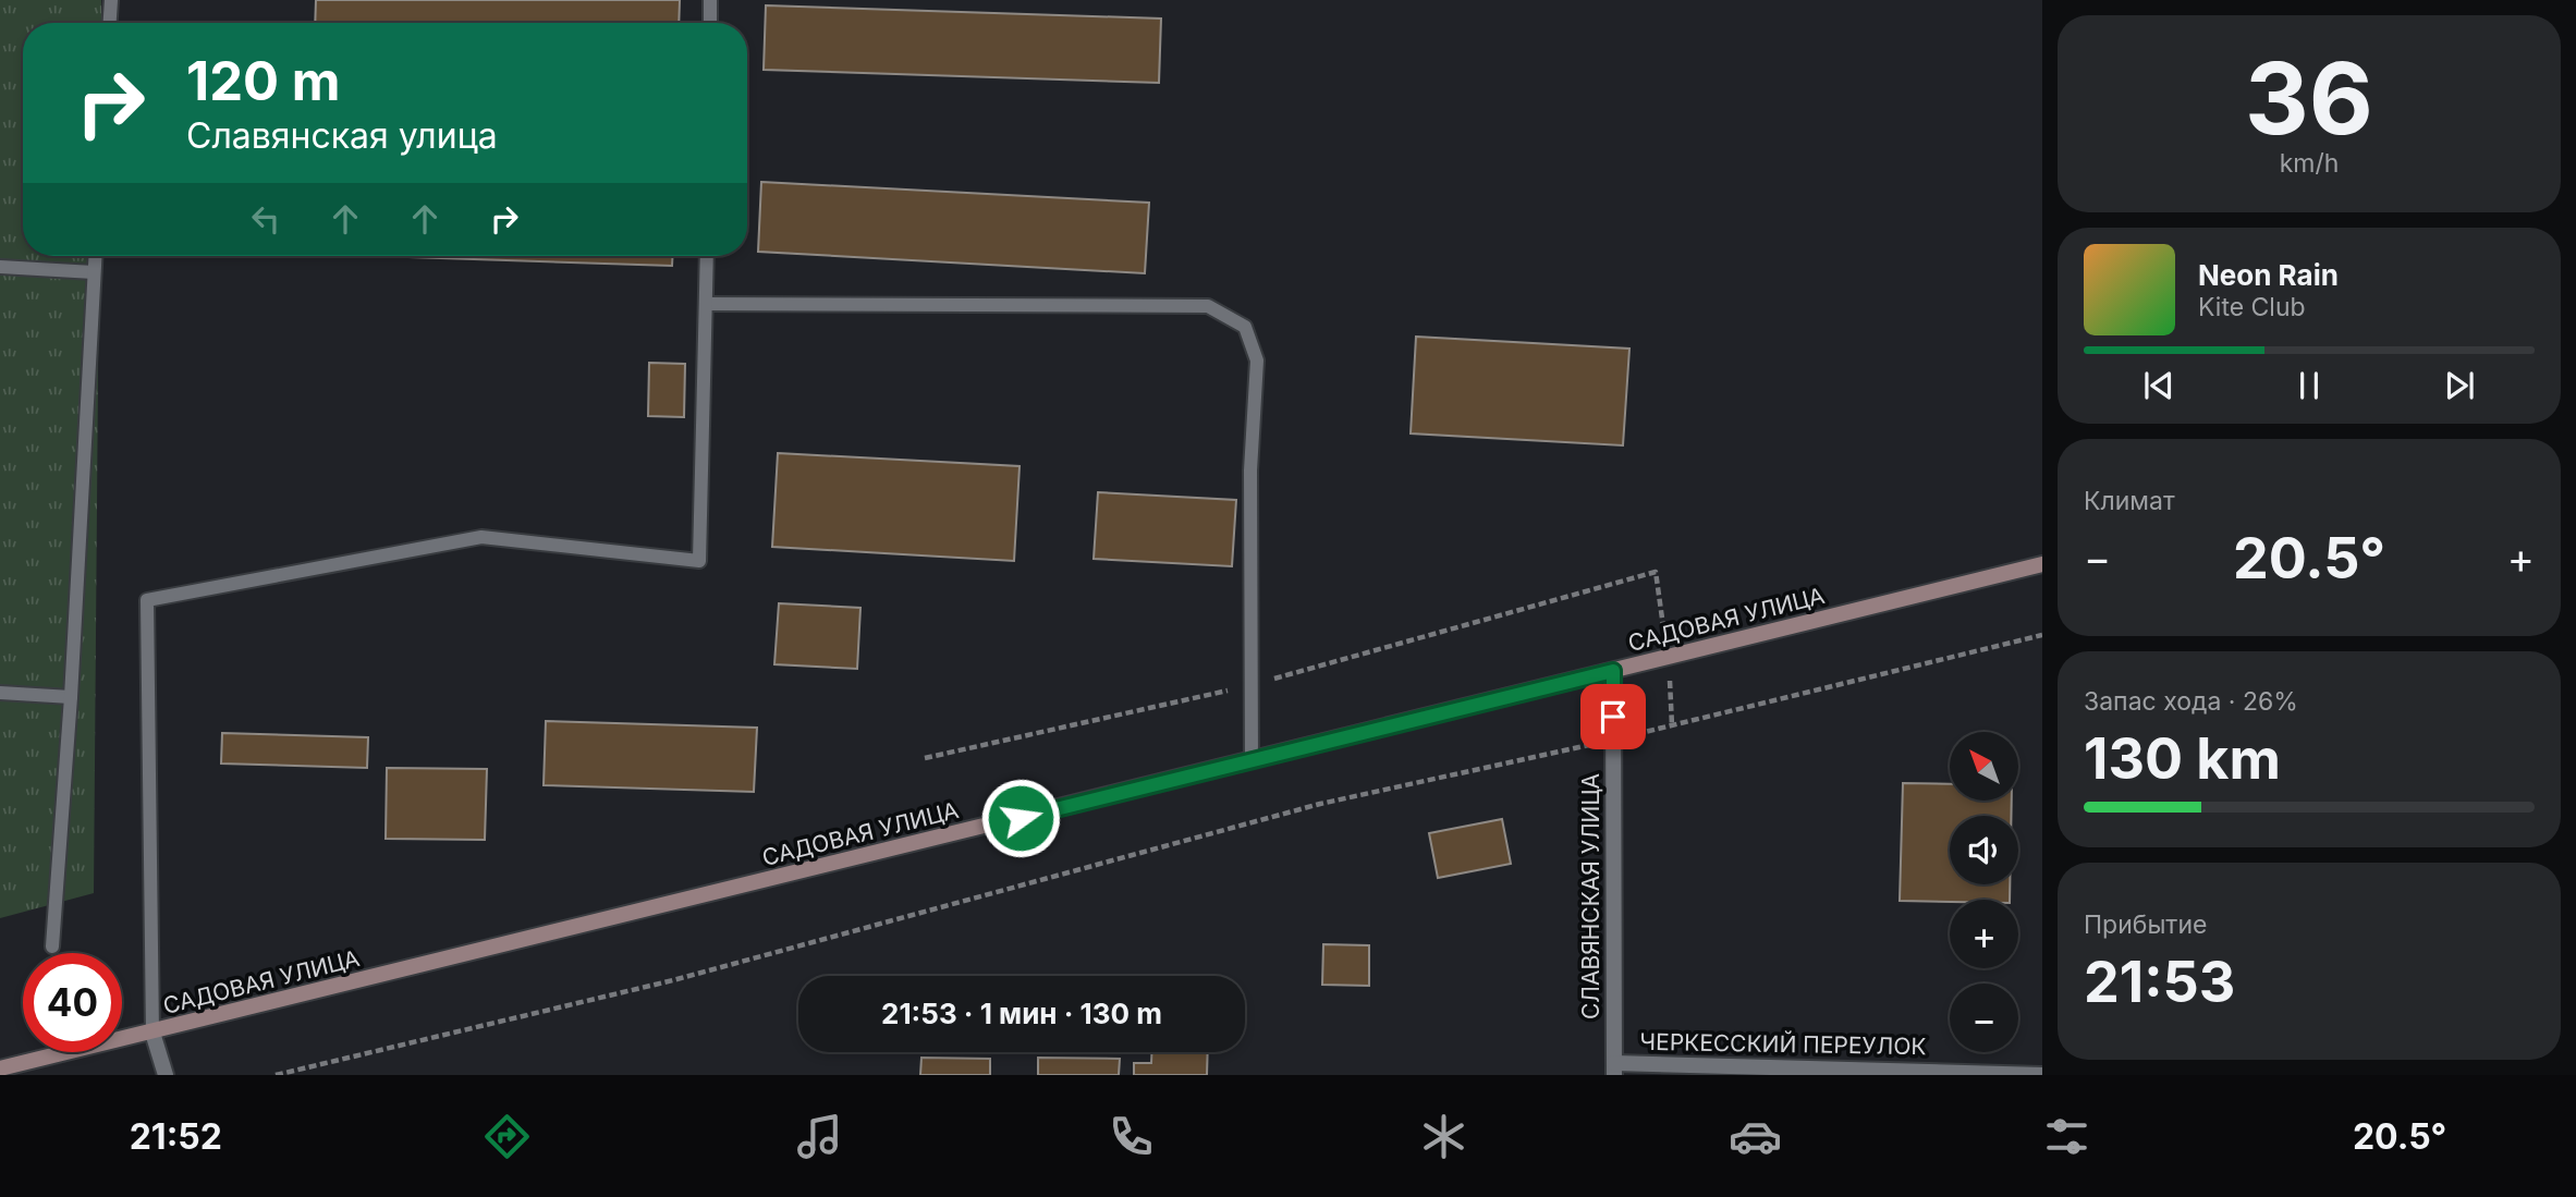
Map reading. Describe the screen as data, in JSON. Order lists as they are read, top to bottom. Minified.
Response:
{"streets":{"street":["САДОВАЯ УЛИЦА","СЛАВЯНСКАЯ УЛИЦА","ЧЕРКЕССКИЙ ПЕРЕУЛОК"]},"crossings":[["САДОВАЯ УЛИЦА","СЛАВЯНСКАЯ УЛИЦА"],["СЛАВЯНСКАЯ УЛИЦА","ЧЕРКЕССКИЙ ПЕРЕУЛОК"]],"north":"top left","page":{"tile":[["36","km/h"],"Климат",["Запас хода · 26%","130 km"],["Прибытие","21:53"]],"turn":["120 m","Славянская улица"],"song":["Neon Rain","Kite Club"],"heat":["−","20.5°","+"],"map_buttons":["+","−"],"limit":"40","trip":"21:53 · 1 мин · 130 m","tabs":["21:52","20.5°"]}}
